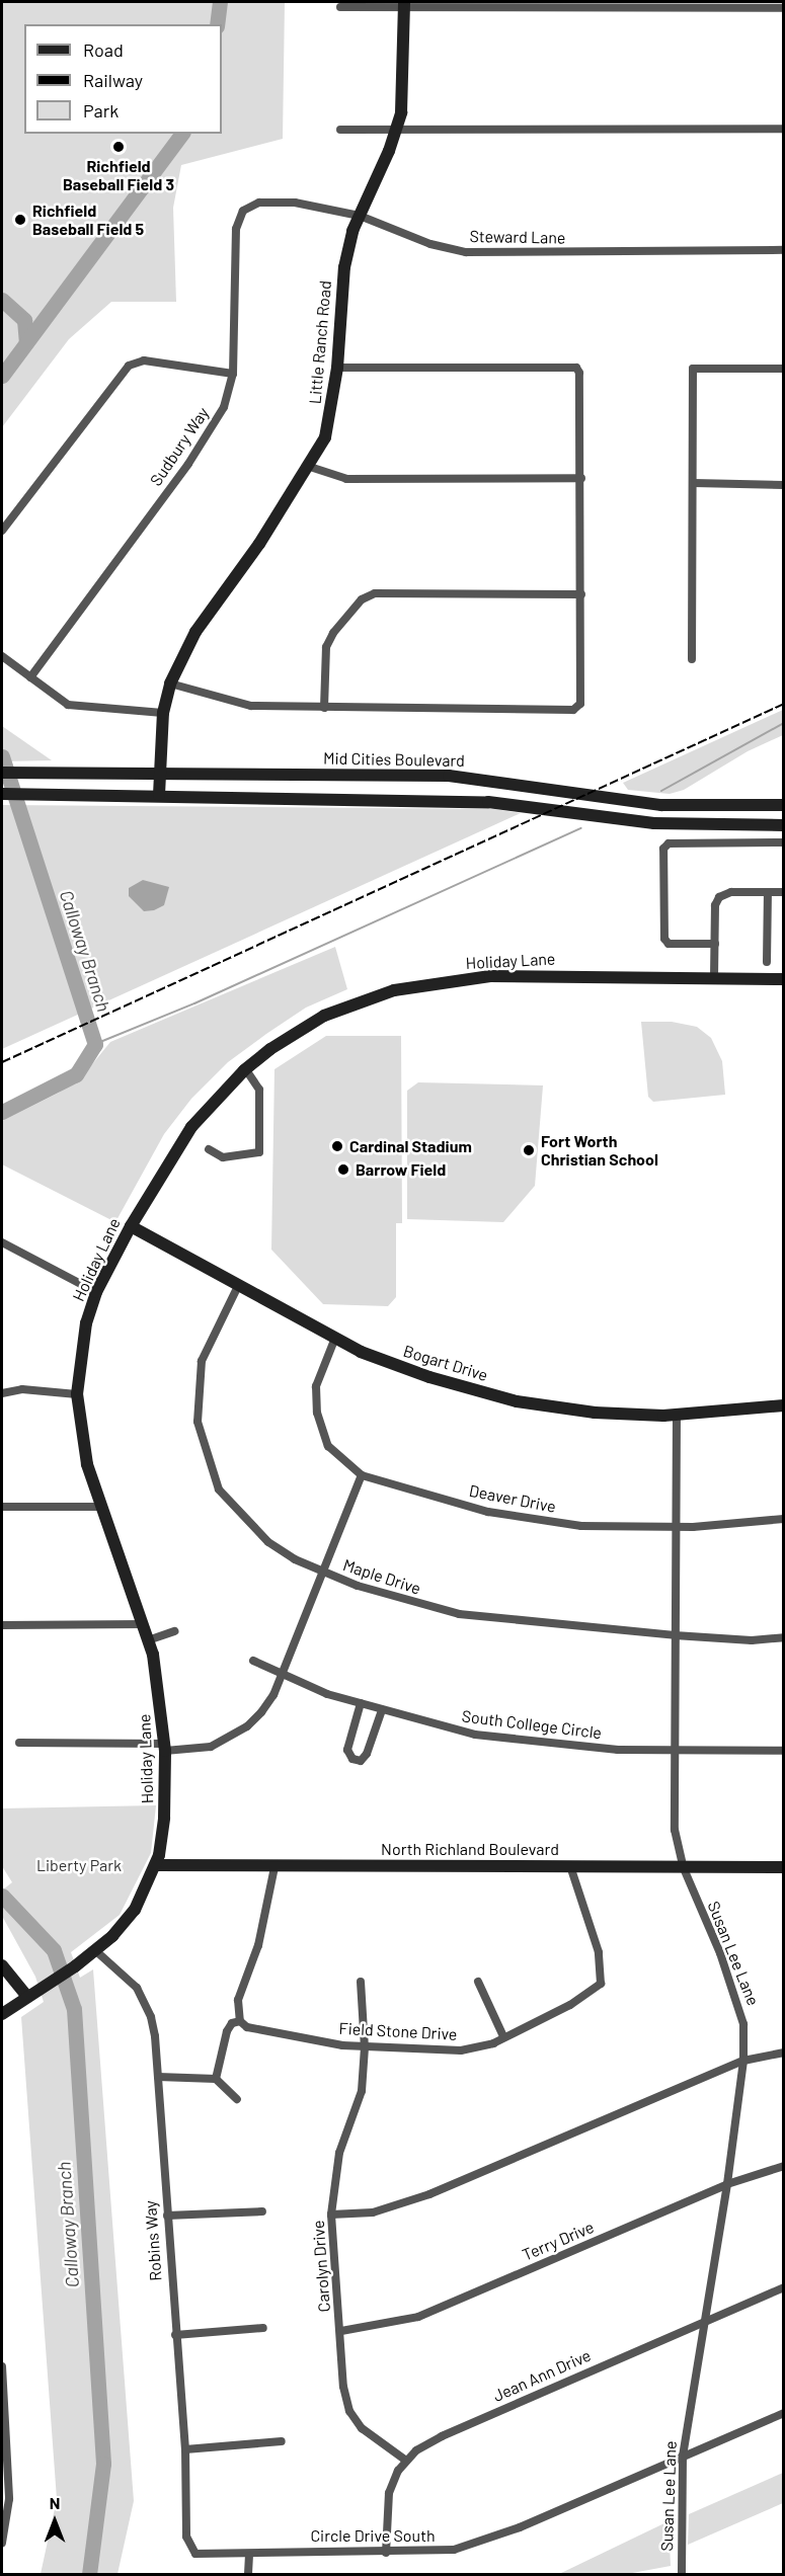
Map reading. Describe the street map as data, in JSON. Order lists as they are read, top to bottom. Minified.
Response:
{"streets":{"street":["Steward Lane","Little Ranch Road","Sudbury Way","Mid Cities Boulevard","Holiday Lane","Bogart Drive","Deaver Drive","Maple Drive","South College Circle","North Richland Boulevard","Susan Lee Lane","Field Stone Drive","Robins Way","Terry Drive","Carolyn Drive","Jean Ann Drive","Circle Drive South"]},"crossings":[["Steward Lane","Little Ranch Road"],["Steward Lane","Sudbury Way"],["Little Ranch Road","Mid Cities Boulevard"],["Holiday Lane","Bogart Drive"],["Holiday Lane","North Richland Boulevard"],["Holiday Lane","Robins Way"],["Bogart Drive","Deaver Drive"],["Bogart Drive","Maple Drive"],["Bogart Drive","Susan Lee Lane"],["Deaver Drive","Susan Lee Lane"],["Maple Drive","Susan Lee Lane"],["South College Circle","Susan Lee Lane"],["North Richland Boulevard","Susan Lee Lane"],["North Richland Boulevard","Field Stone Drive"],["Susan Lee Lane","Terry Drive"],["Susan Lee Lane","Jean Ann Drive"],["Susan Lee Lane","Circle Drive South"],["Field Stone Drive","Carolyn Drive"],["Robins Way","Circle Drive South"],["Terry Drive","Carolyn Drive"],["Carolyn Drive","Jean Ann Drive"],["Jean Ann Drive","Circle Drive South"]],"water":["Calloway Branch"],"parks":["Liberty Park"],"places":["Richfield Baseball Field 3","Richfield Baseball Field 5","Cardinal Stadium","Fort Worth Christian School","Barrow Field"],"legend":["Road","Railway","Park"],"north":"top"}
